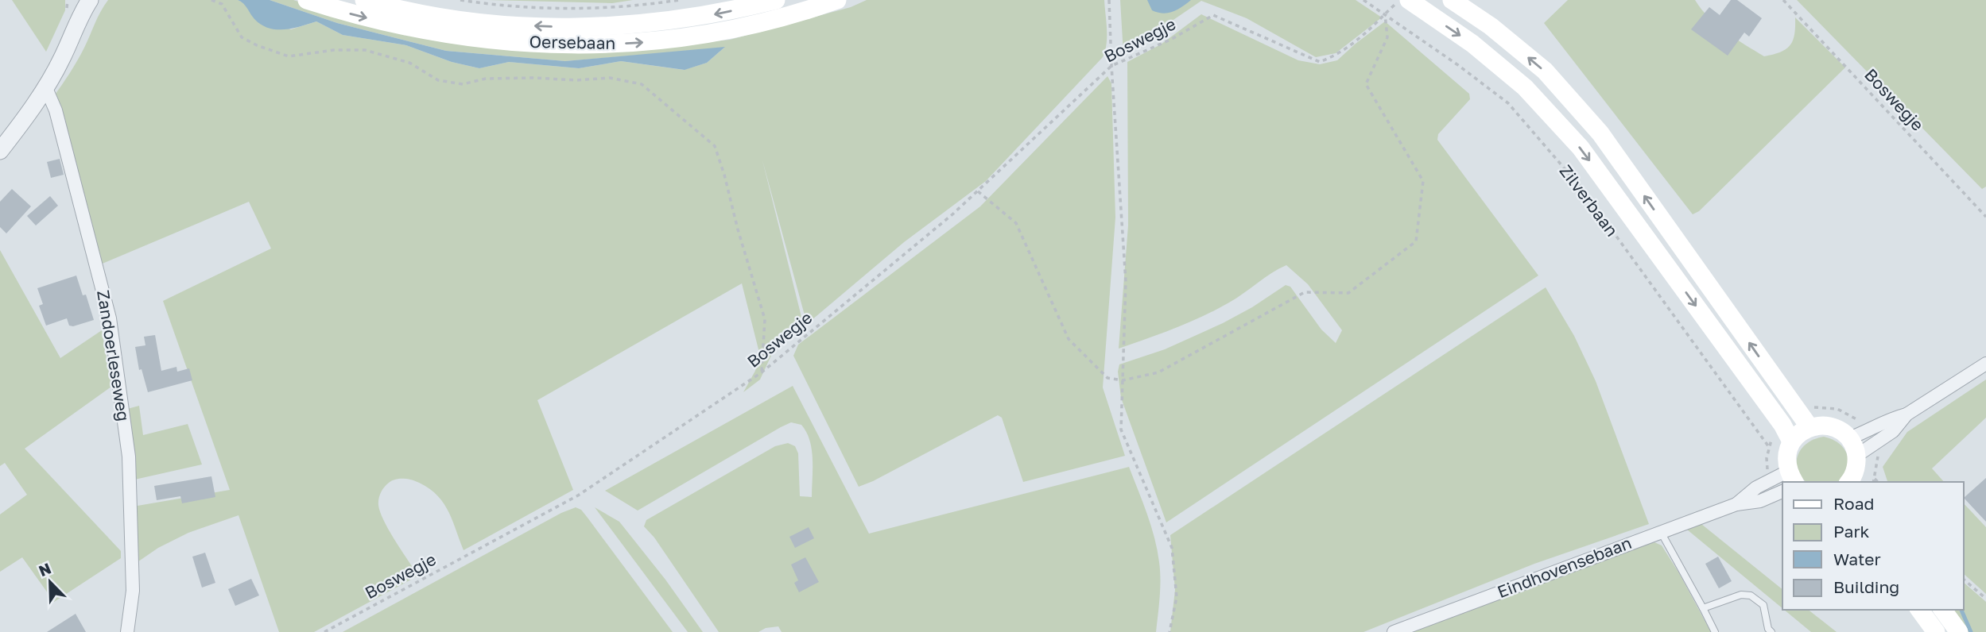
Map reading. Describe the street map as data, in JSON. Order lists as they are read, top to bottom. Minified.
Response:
{"streets":{"main road":["Oersebaan","Zilverbaan"],"street":["Zandoerleseweg","Eindhovensebaan"],"path":["Boswegje"]},"crossings":[["Boswegje","Zilverbaan"]],"legend":["Road","Park","Water","Building"],"north":"top left"}
